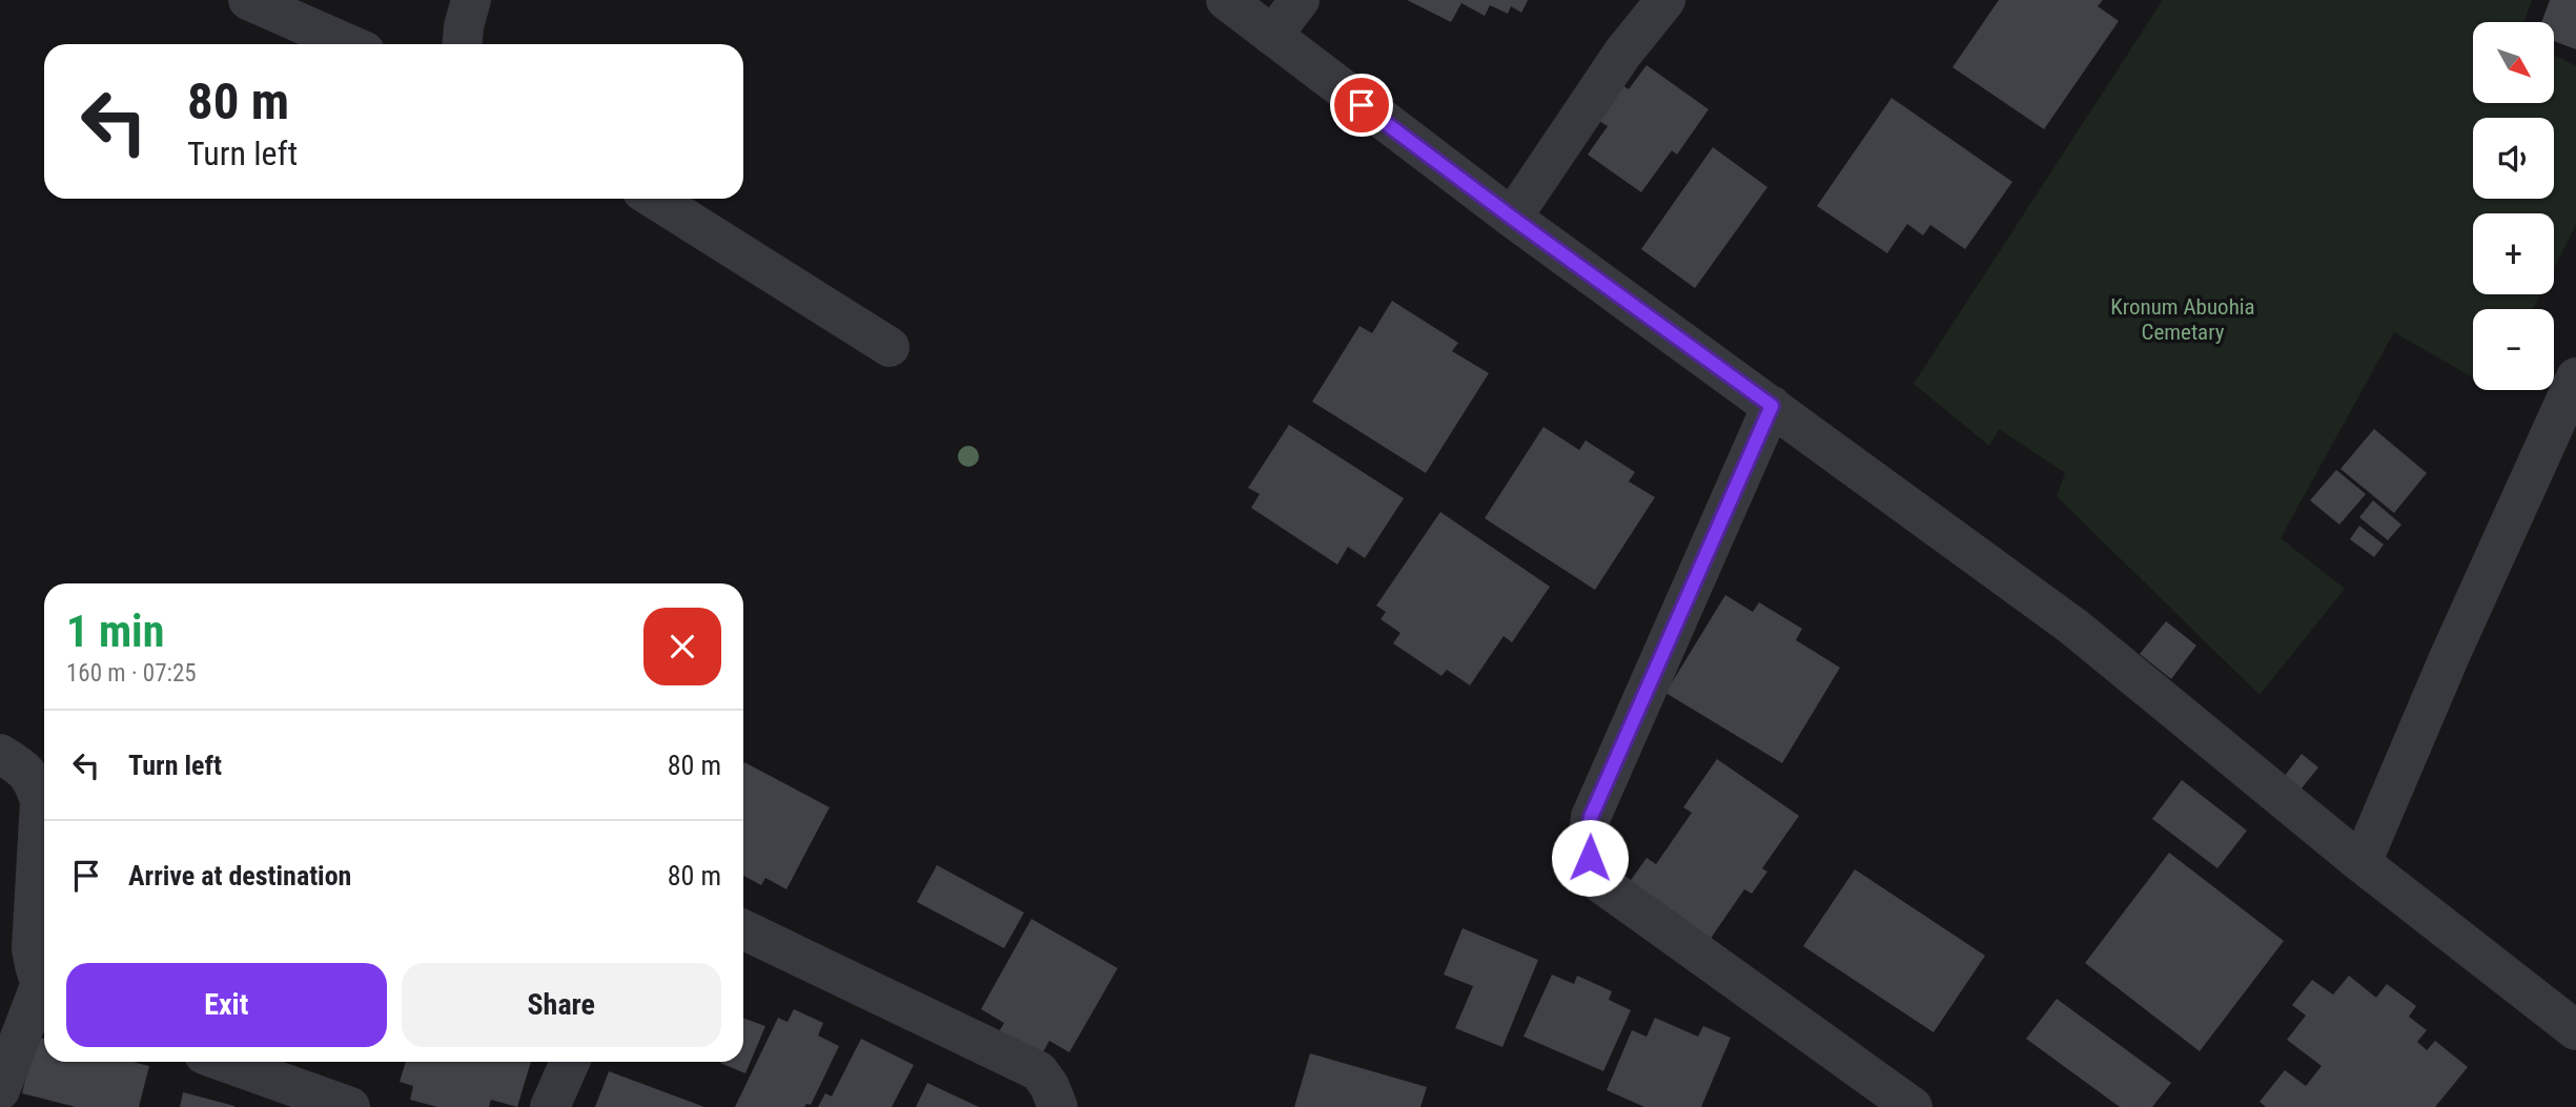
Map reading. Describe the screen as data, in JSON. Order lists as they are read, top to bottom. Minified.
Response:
{"parks":["Kronum Abuohia Cemetary"],"north":"bottom right","page":{"map_buttons":["+","−"],"turn":["80 m","Turn left"],"heading":["1 min","160 m · 07:25"],"list":[{"name":"Turn left","value":"80 m"},{"name":"Arrive at destination","value":"80 m"}],"buttons":["Exit","Share"]}}
